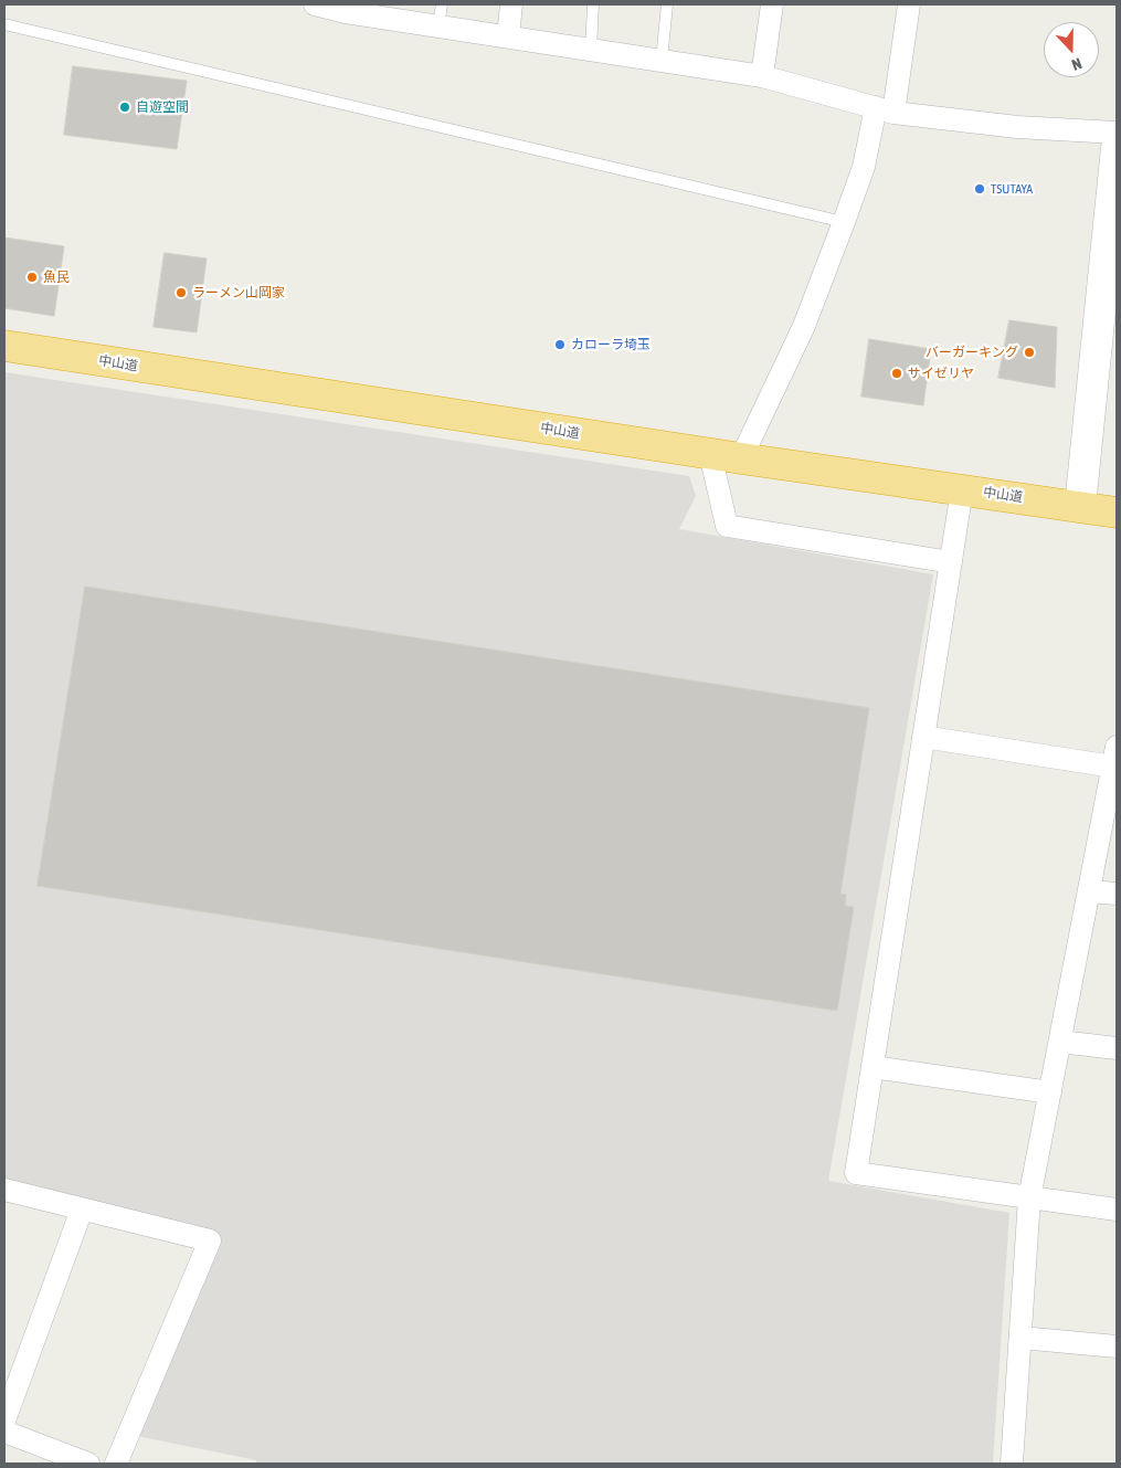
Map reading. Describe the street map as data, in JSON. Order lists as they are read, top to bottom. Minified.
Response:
{"streets":{"highway":["中山道"]},"places":["自遊空間","TSUTAYA","魚民","ラーメン山岡家","カローラ埼玉","バーガーキング","サイゼリヤ"],"north":"bottom"}
